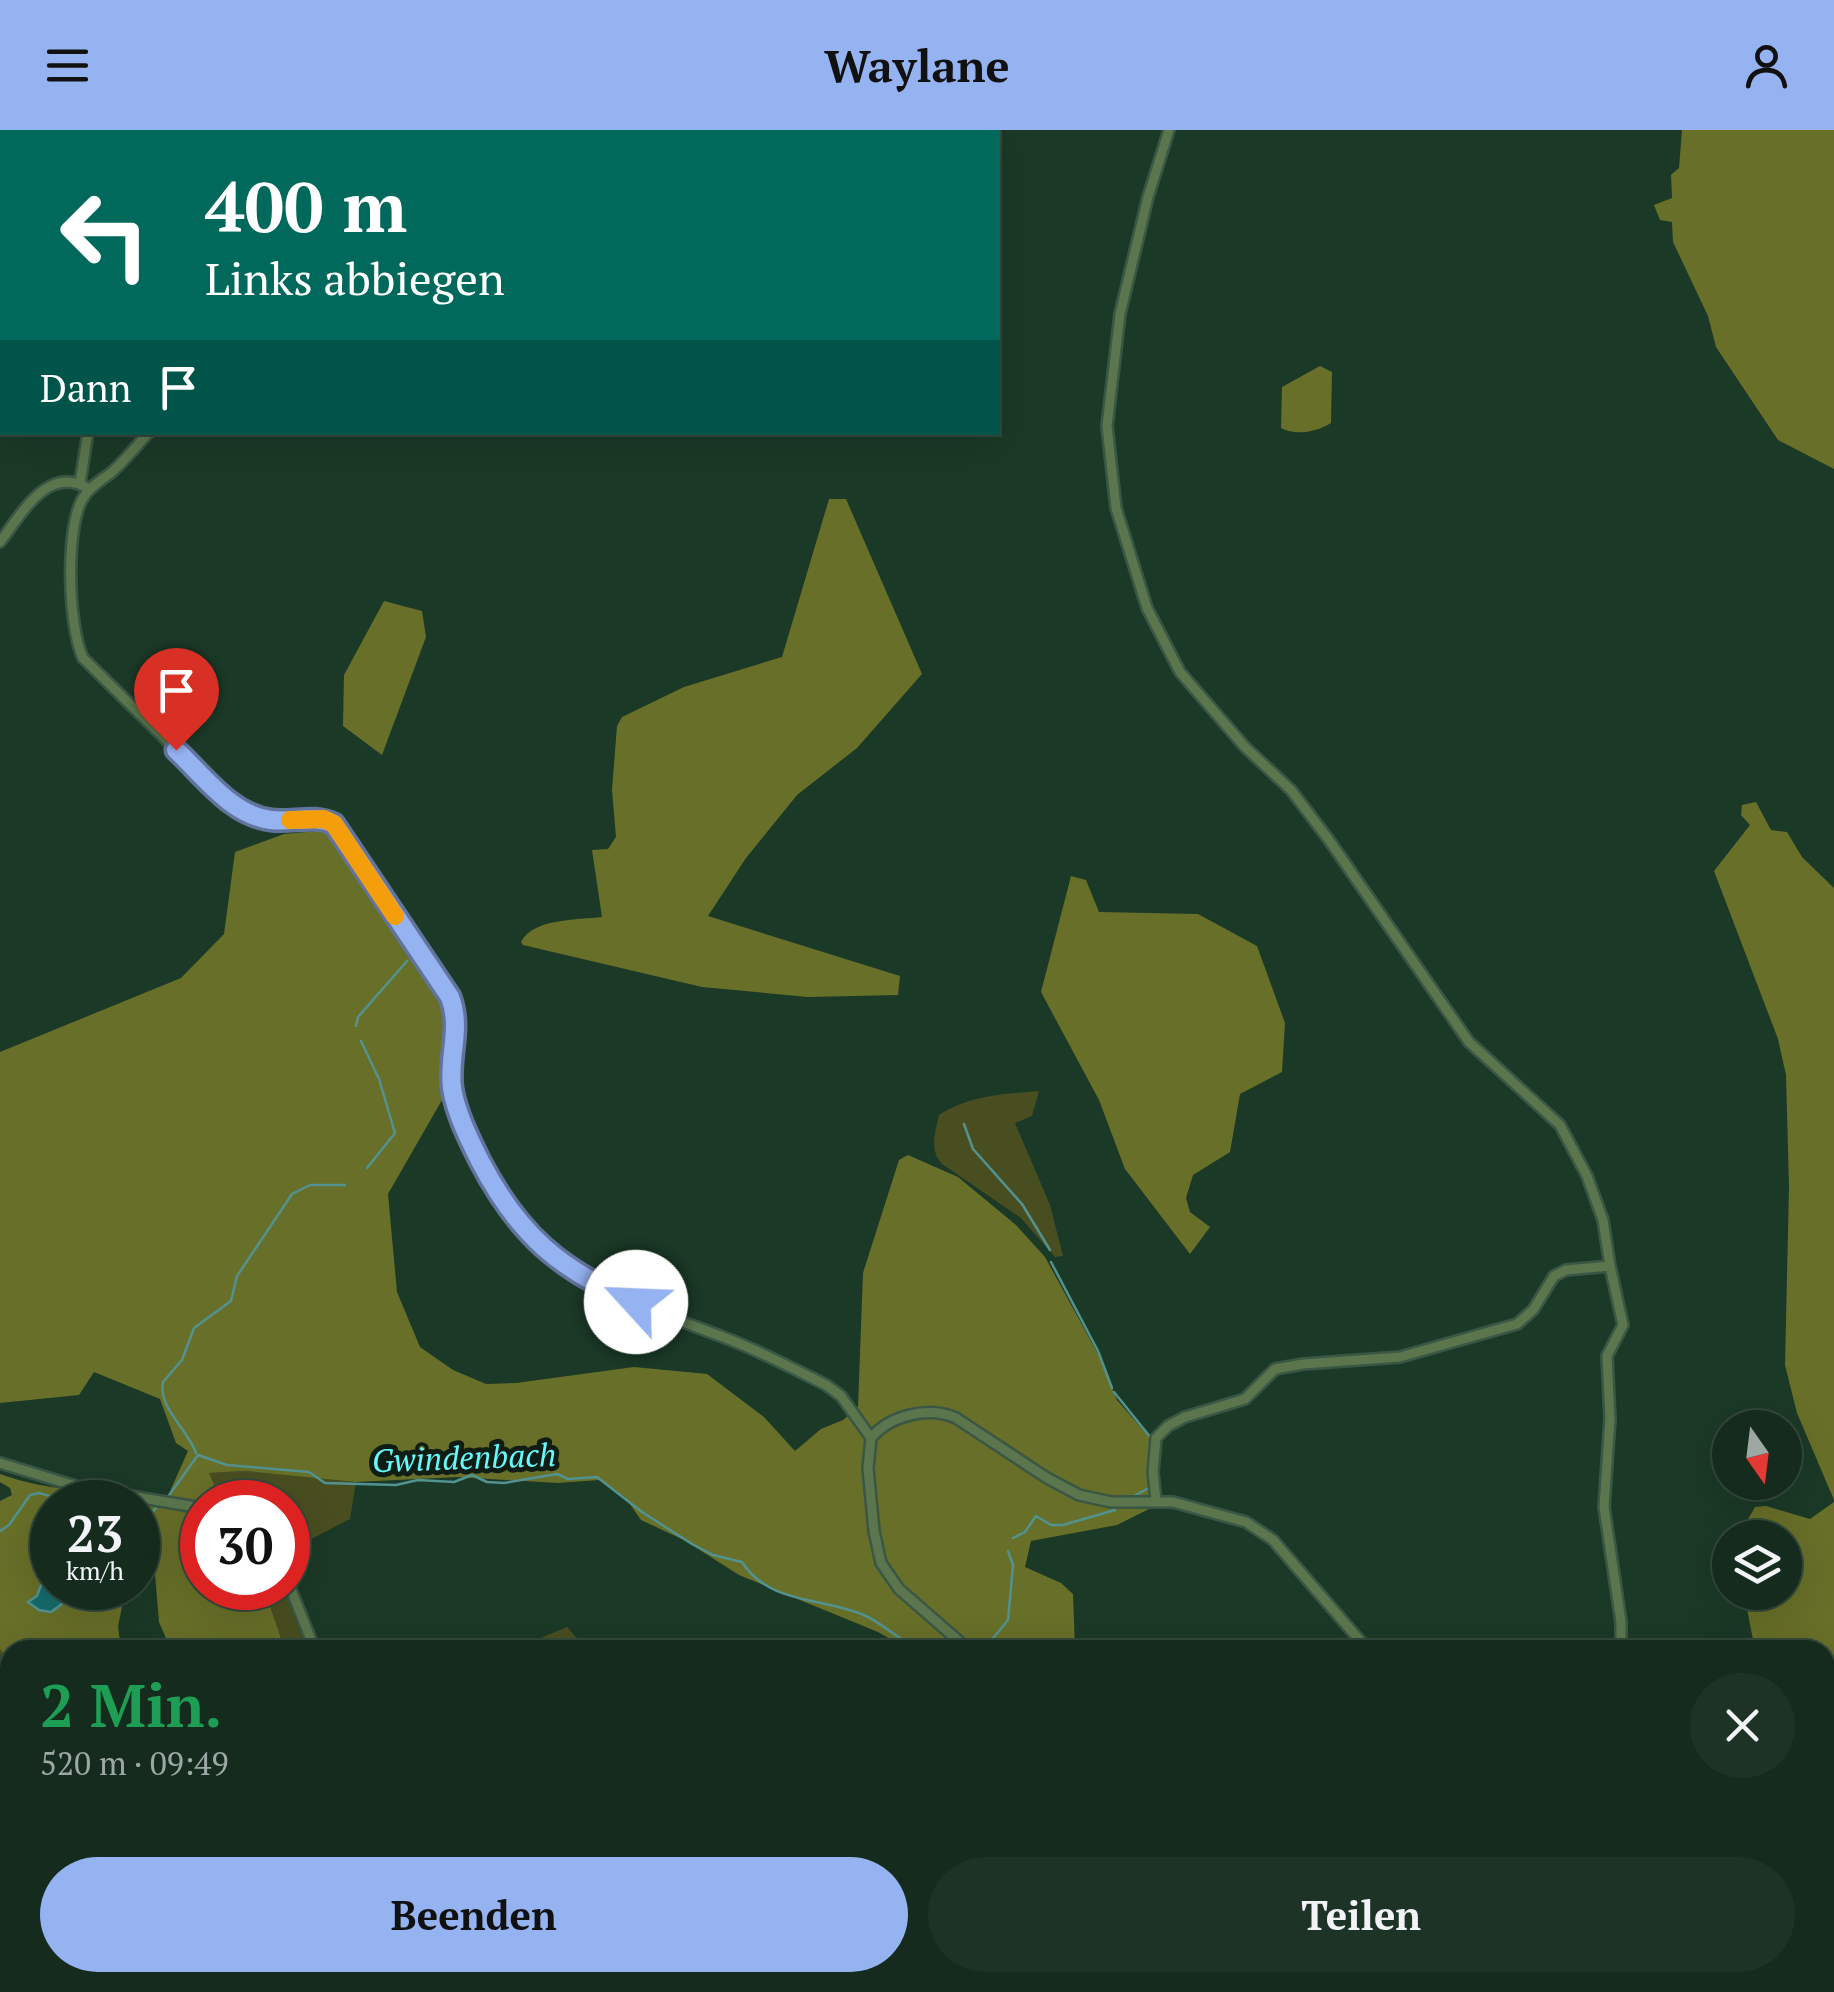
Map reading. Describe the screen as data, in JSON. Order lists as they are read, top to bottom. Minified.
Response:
{"water":["Gwindenbach"],"north":"bottom","page":{"header":"Waylane","turn":["400 m","Links abbiegen"],"then":"Dann","speed":"23 km/h","limit":"30","heading":["2 Min.","520 m · 09:49"],"buttons":["Beenden","Teilen"]}}
